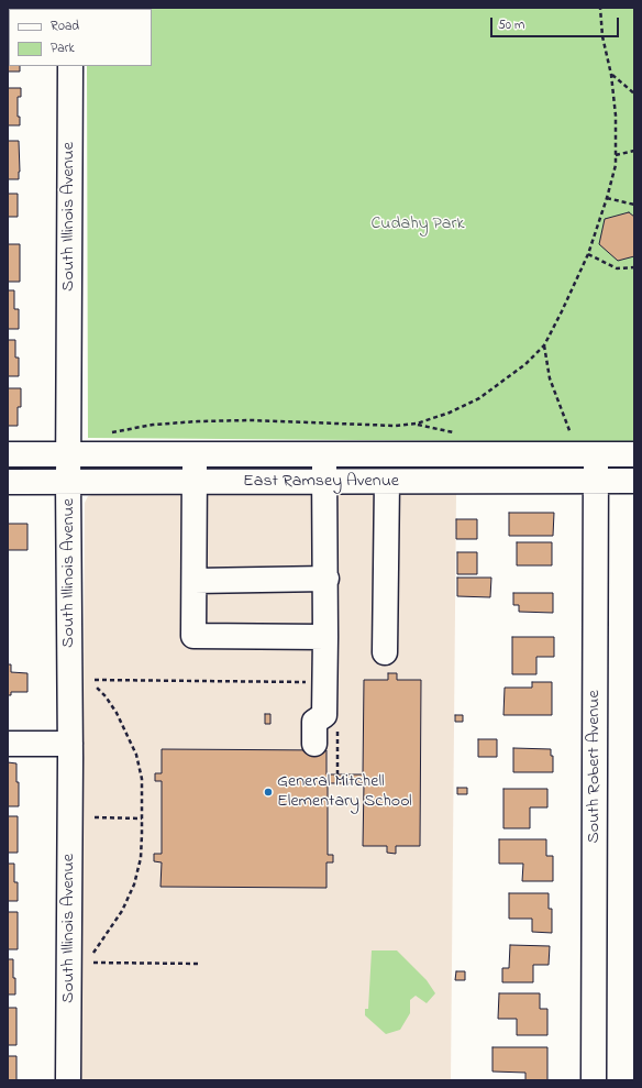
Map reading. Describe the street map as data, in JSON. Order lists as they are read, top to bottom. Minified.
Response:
{"streets":{"street":["South Illinois Avenue","East Ramsey Avenue","South Robert Avenue"]},"crossings":[["South Illinois Avenue","East Ramsey Avenue"],["East Ramsey Avenue","South Robert Avenue"]],"parks":["Cudahy Park"],"places":["General Mitchell Elementary School"],"legend":["Road","Park"],"scale_bar":"50 m"}
